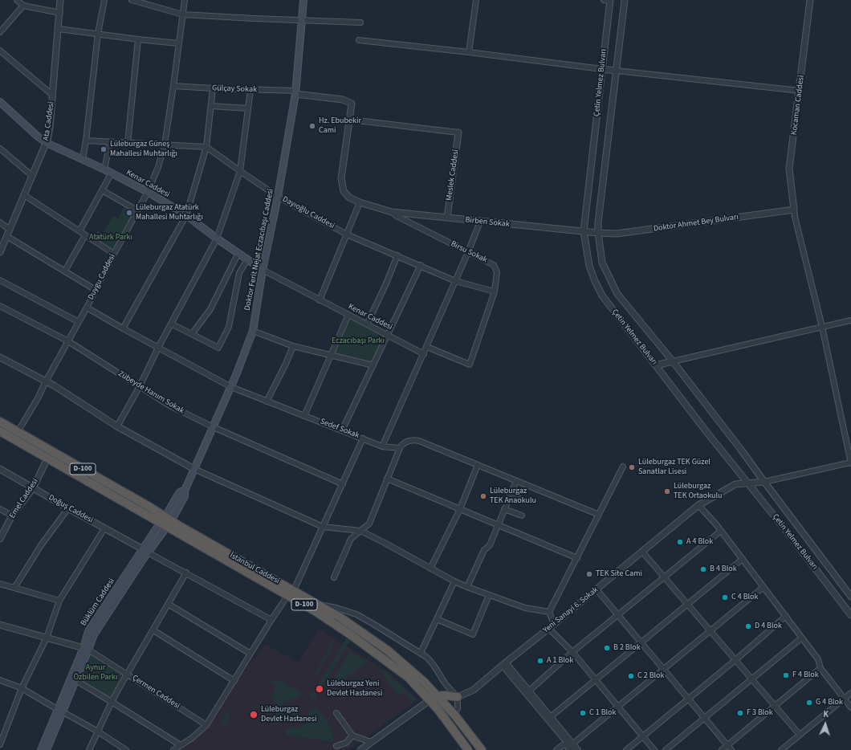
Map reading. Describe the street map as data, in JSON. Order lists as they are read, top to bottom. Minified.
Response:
{"streets":{"highway":["D-100","İstanbul Caddesi"],"main road":["Kenar Caddesi","Doktor Ferit Nejat Eczacıbaşı Caddesi","Büklüm Caddesi"],"street":["Çetin Yelmez Bulvarı","Gülçay Sokak","Kocaman Caddesi","Ata Caddesi","Meslek Caddesi","Dayıoğlu Caddesi","Birben Sokak","Doktor Ahmet Bey Bulvarı","Birsu Sokak","Duygu Caddesi","Zübeyde Hanım Sokak","Sedef Sokak","Emel Caddesi","Doğuş Caddesi","Yeni Sanayi 6. Sokak","Çermen Caddesi"]},"crossings":[["Çetin Yelmez Bulvarı","Birben Sokak"],["Çetin Yelmez Bulvarı","Doktor Ahmet Bey Bulvarı"],["Çetin Yelmez Bulvarı","Yeni Sanayi 6. Sokak"],["Gülçay Sokak","Doktor Ferit Nejat Eczacıbaşı Caddesi"],["Gülçay Sokak","Birsu Sokak"],["Gülçay Sokak","Duygu Caddesi"],["Kocaman Caddesi","Doktor Ahmet Bey Bulvarı"],["Ata Caddesi","Kenar Caddesi"],["Meslek Caddesi","Birben Sokak"],["Kenar Caddesi","Doktor Ferit Nejat Eczacıbaşı Caddesi"],["Kenar Caddesi","Duygu Caddesi"],["Dayıoğlu Caddesi","Doktor Ferit Nejat Eczacıbaşı Caddesi"],["Dayıoğlu Caddesi","Birsu Sokak"],["Birben Sokak","Doktor Ahmet Bey Bulvarı"],["Birben Sokak","Birsu Sokak"],["Doktor Ferit Nejat Eczacıbaşı Caddesi","Zübeyde Hanım Sokak"],["Doktor Ferit Nejat Eczacıbaşı Caddesi","Sedef Sokak"],["Doktor Ferit Nejat Eczacıbaşı Caddesi","İstanbul Caddesi"],["Doktor Ferit Nejat Eczacıbaşı Caddesi","Büklüm Caddesi"],["Duygu Caddesi","Zübeyde Hanım Sokak"],["Duygu Caddesi","Sedef Sokak"],["Duygu Caddesi","İstanbul Caddesi"],["Emel Caddesi","Doğuş Caddesi"],["Emel Caddesi","İstanbul Caddesi"],["Doğuş Caddesi","Büklüm Caddesi"],["İstanbul Caddesi","Büklüm Caddesi"],["Büklüm Caddesi","Çermen Caddesi"]],"parks":["Atatürk Parkı","Eczacıbaşı Parkı","Aynur Özbilen Parkı"],"places":["Hz. Ebubekir Cami","Lüleburgaz Güneş Mahallesi Muhtarlığı","Lüleburgaz Atatürk Mahallesi Muhtarlığı","Lüleburgaz TEK Güzel Sanatlar Lisesi","Lüleburgaz TEK Ortaokulu","Lüleburgaz TEK Anaokulu","A 4 Blok","B 4 Blok","TEK Site Cami","C 4 Blok","D 4 Blok","B 2 Blok","A 1 Blok","F 4 Blok","C 2 Blok","Lüleburgaz Yeni Devlet Hastanesi","G 4 Blok","C 1 Blok","F 3 Blok","Lüleburgaz Devlet Hastanesi"],"north":"top"}
